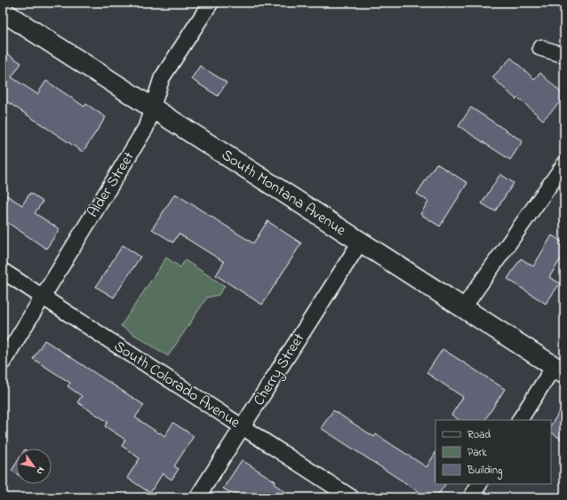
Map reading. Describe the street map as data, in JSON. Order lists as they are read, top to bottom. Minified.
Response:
{"streets":{"street":["Alder Street","South Montana Avenue","Cherry Street","South Colorado Avenue"]},"crossings":[["Alder Street","South Montana Avenue"],["Alder Street","South Colorado Avenue"],["South Montana Avenue","Cherry Street"],["Cherry Street","South Colorado Avenue"]],"legend":["Road","Park","Building"],"north":"bottom right"}
